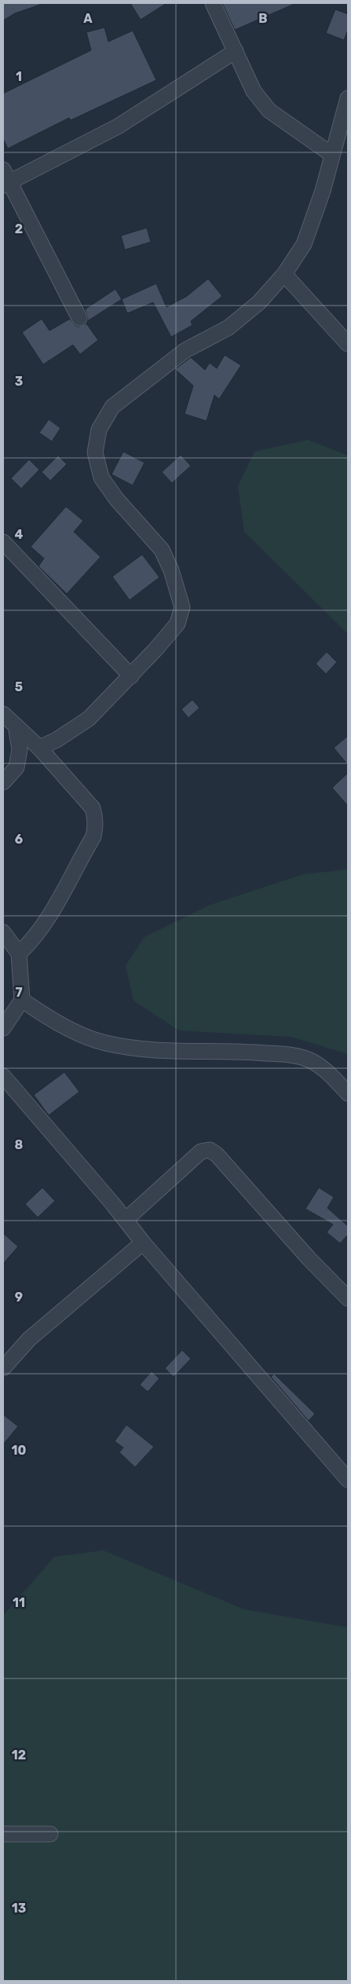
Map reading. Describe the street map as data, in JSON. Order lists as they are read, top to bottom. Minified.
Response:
{"grid":{"columns":["A","B"],"rows":["1","2","3","4","5","6","7","8","9","10","11","12","13"]}}
